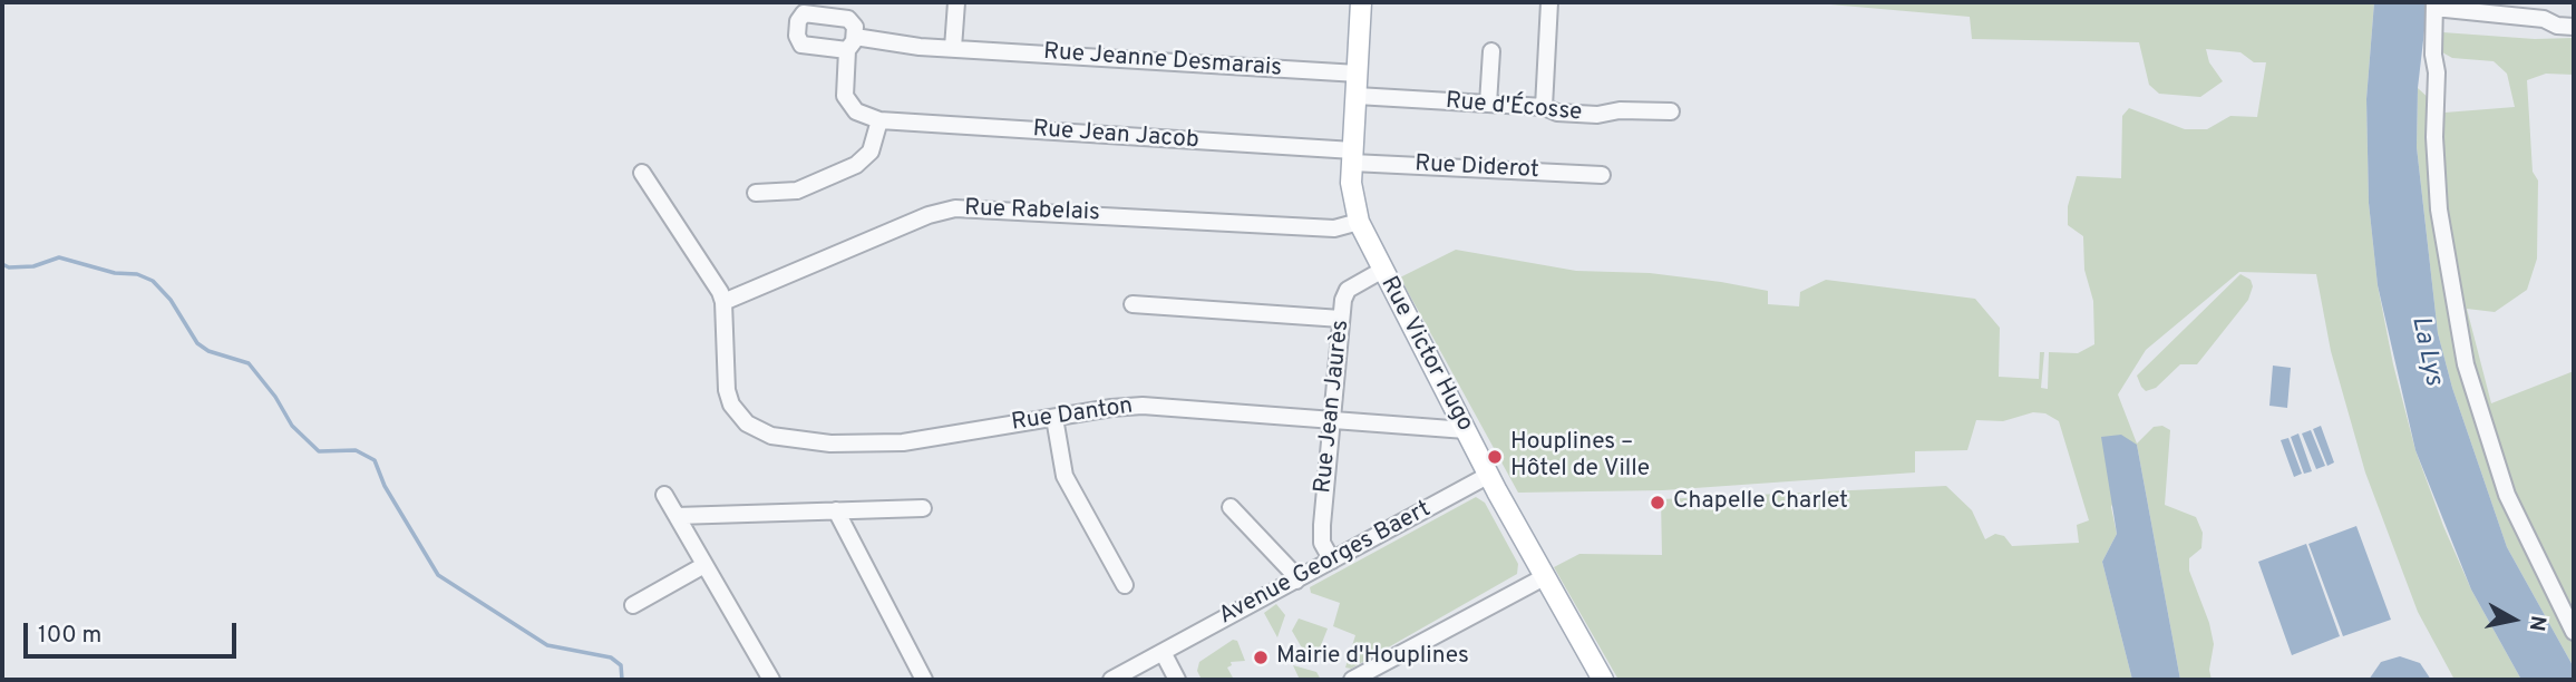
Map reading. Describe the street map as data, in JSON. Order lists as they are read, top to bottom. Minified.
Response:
{"streets":{"main road":["Rue Victor Hugo"],"street":["Rue Jeanne Desmarais","Rue d'Écosse","Rue Jean Jacob","Rue Diderot","Rue Rabelais","Rue Jean Jaurès","Rue Danton","Avenue Georges Baert"]},"crossings":[["Rue Jeanne Desmarais","Rue Jean Jacob"],["Rue Jeanne Desmarais","Rue Victor Hugo"],["Rue d'Écosse","Rue Victor Hugo"],["Rue Jean Jacob","Rue Diderot"],["Rue Jean Jacob","Rue Victor Hugo"],["Rue Diderot","Rue Victor Hugo"],["Rue Rabelais","Rue Victor Hugo"],["Rue Rabelais","Rue Danton"],["Rue Victor Hugo","Rue Jean Jaurès"],["Rue Victor Hugo","Rue Danton"],["Rue Victor Hugo","Avenue Georges Baert"],["Rue Jean Jaurès","Rue Danton"],["Rue Jean Jaurès","Avenue Georges Baert"]],"water":["La Lys"],"places":["Houplines – Hôtel de Ville","Chapelle Charlet","Mairie d'Houplines"],"scale_bar":"100 m","north":"right"}
